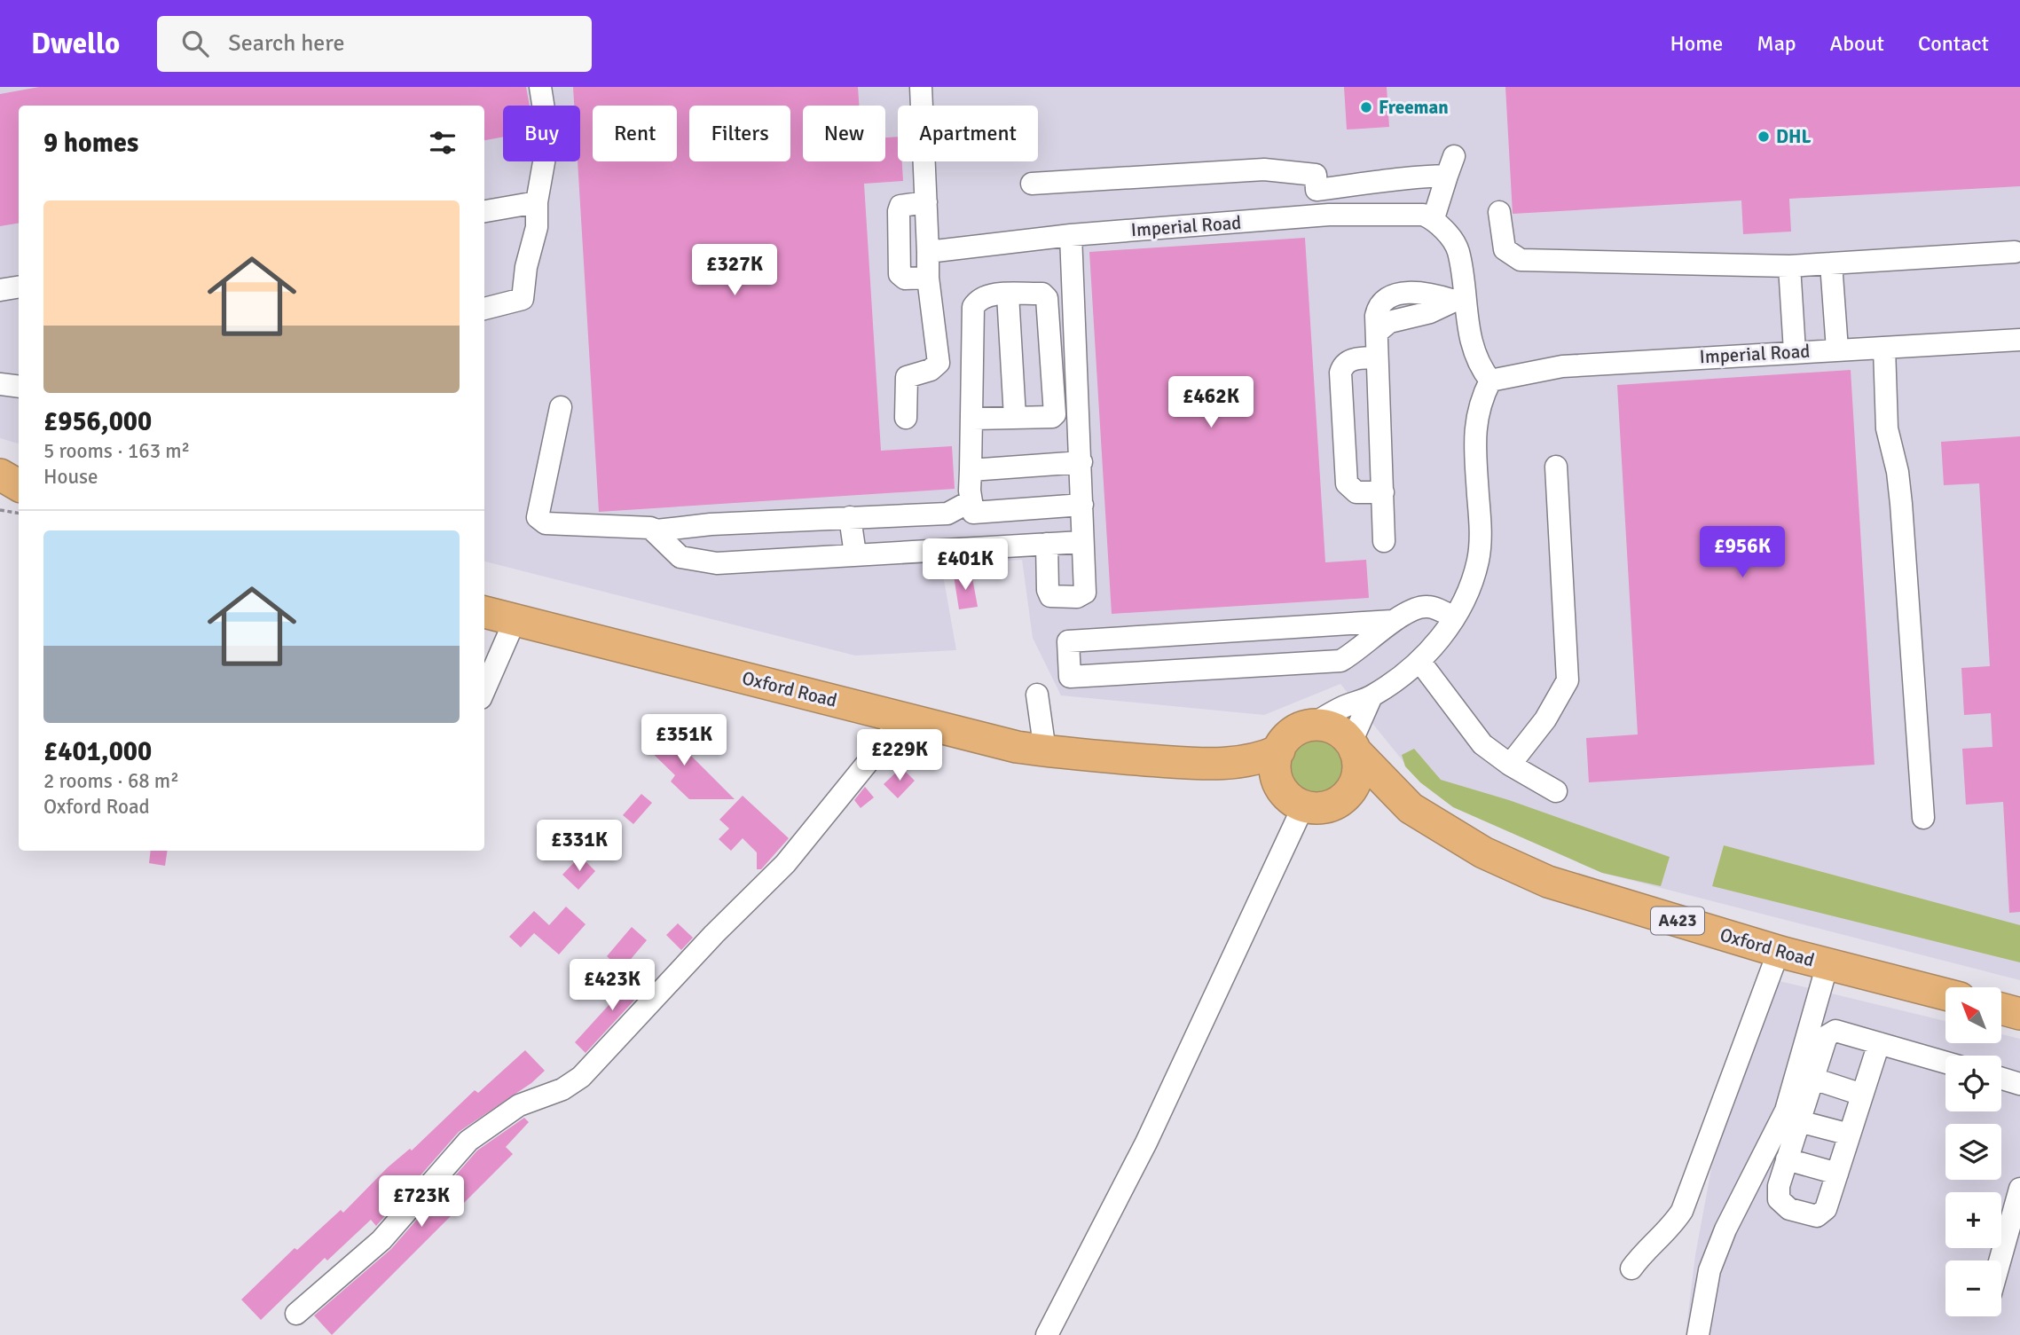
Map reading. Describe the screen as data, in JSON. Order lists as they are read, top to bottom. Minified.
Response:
{"streets":{"highway":["Oxford Road","A423"],"street":["Imperial Road"]},"places":["Freeman","DHL"],"north":"top left","page":{"header":"Dwello","search":"Search here","nav":["Home","Map","About","Contact"],"chip":["Buy","Rent","Filters","New","Apartment"],"heading":"9 homes","list":[{"name":"£956,000","note":"5 rooms · 163 m² · House"},{"name":"£401,000","note":"2 rooms · 68 m² · Oxford Road"}],"price":["£327K","£462K","£956K","£401K","£351K","£229K","£331K","£423K","£723K"],"map_buttons":["+","−"]}}
